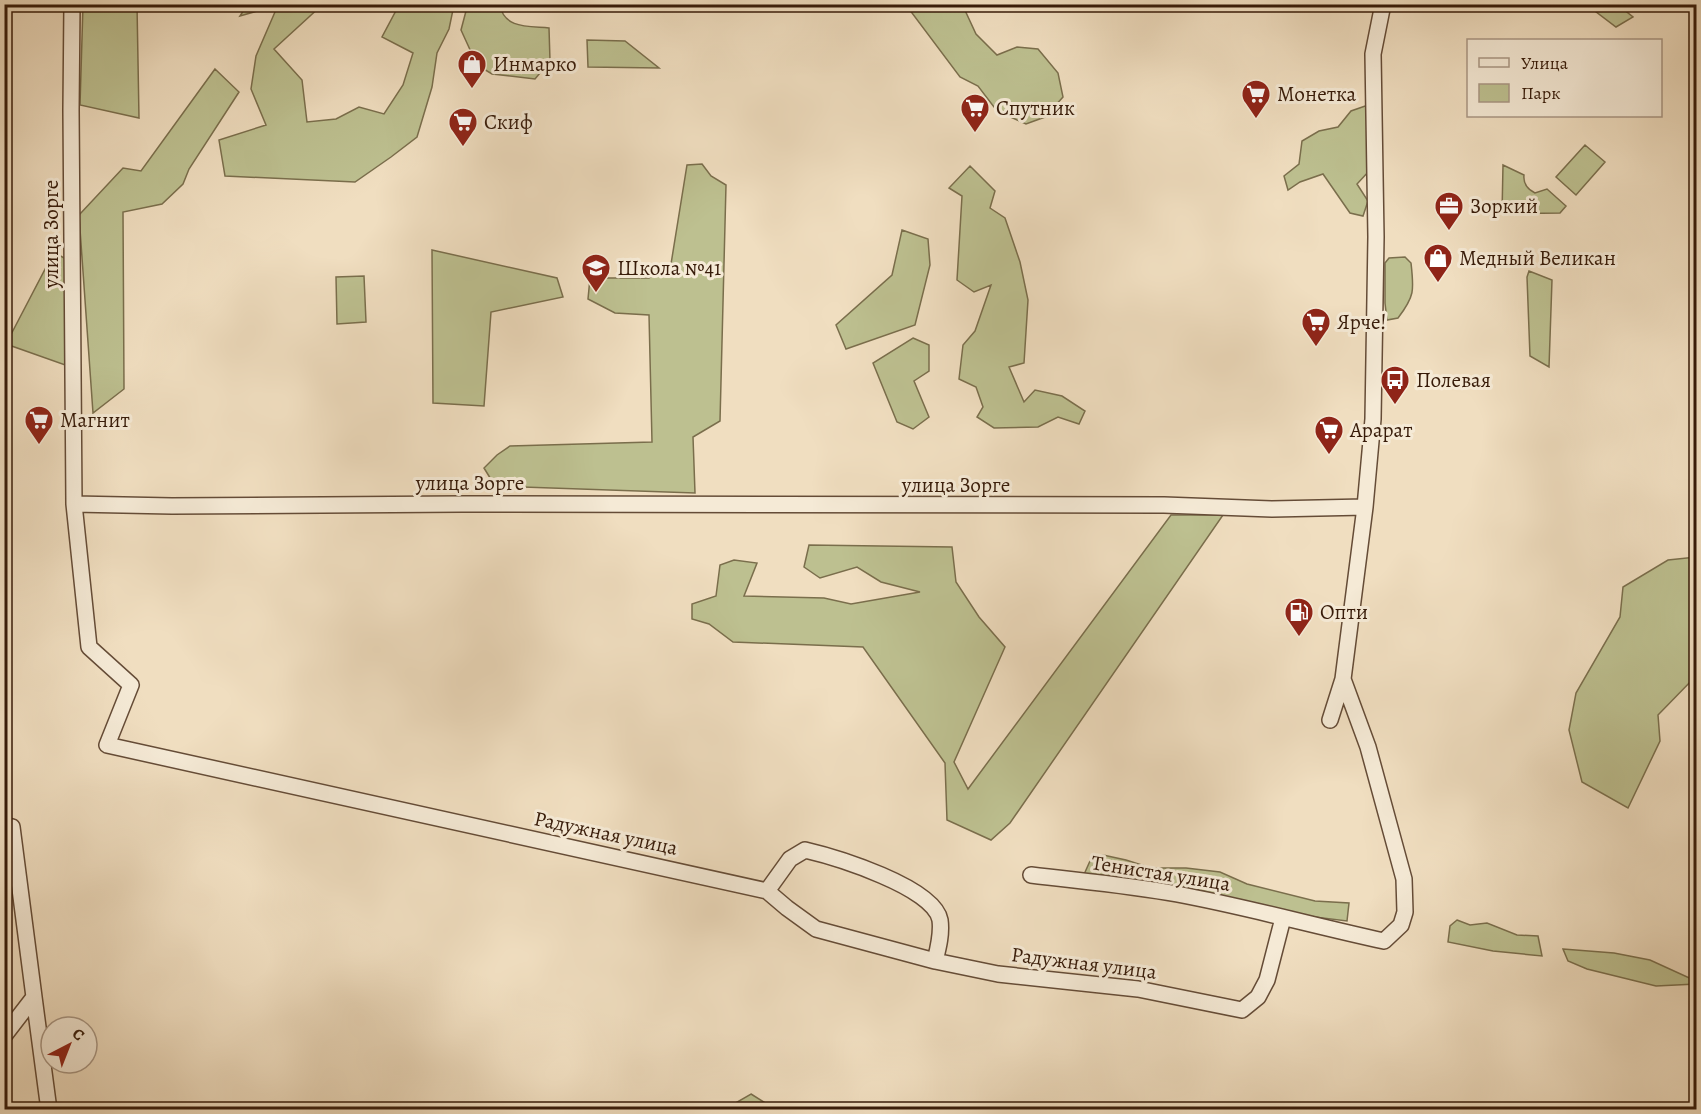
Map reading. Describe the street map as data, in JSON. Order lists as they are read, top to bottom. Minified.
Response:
{"streets":{"street":["улица Зорге","Радужная улица","Тенистая улица"]},"crossings":[["улица Зорге","Радужная улица"],["Радужная улица","Тенистая улица"]],"places":{"shop":["Инмарко","Медный Великан"],"supermarket":["Монетка","Спутник","Скиф","Ярче!","Магнит","Арарат"],"office":["Зоркий"],"school or university":["Школа №41"],"bus stop":["Полевая"],"fuel station":["Опти"]},"legend":["Улица","Парк"],"north":"top right"}
